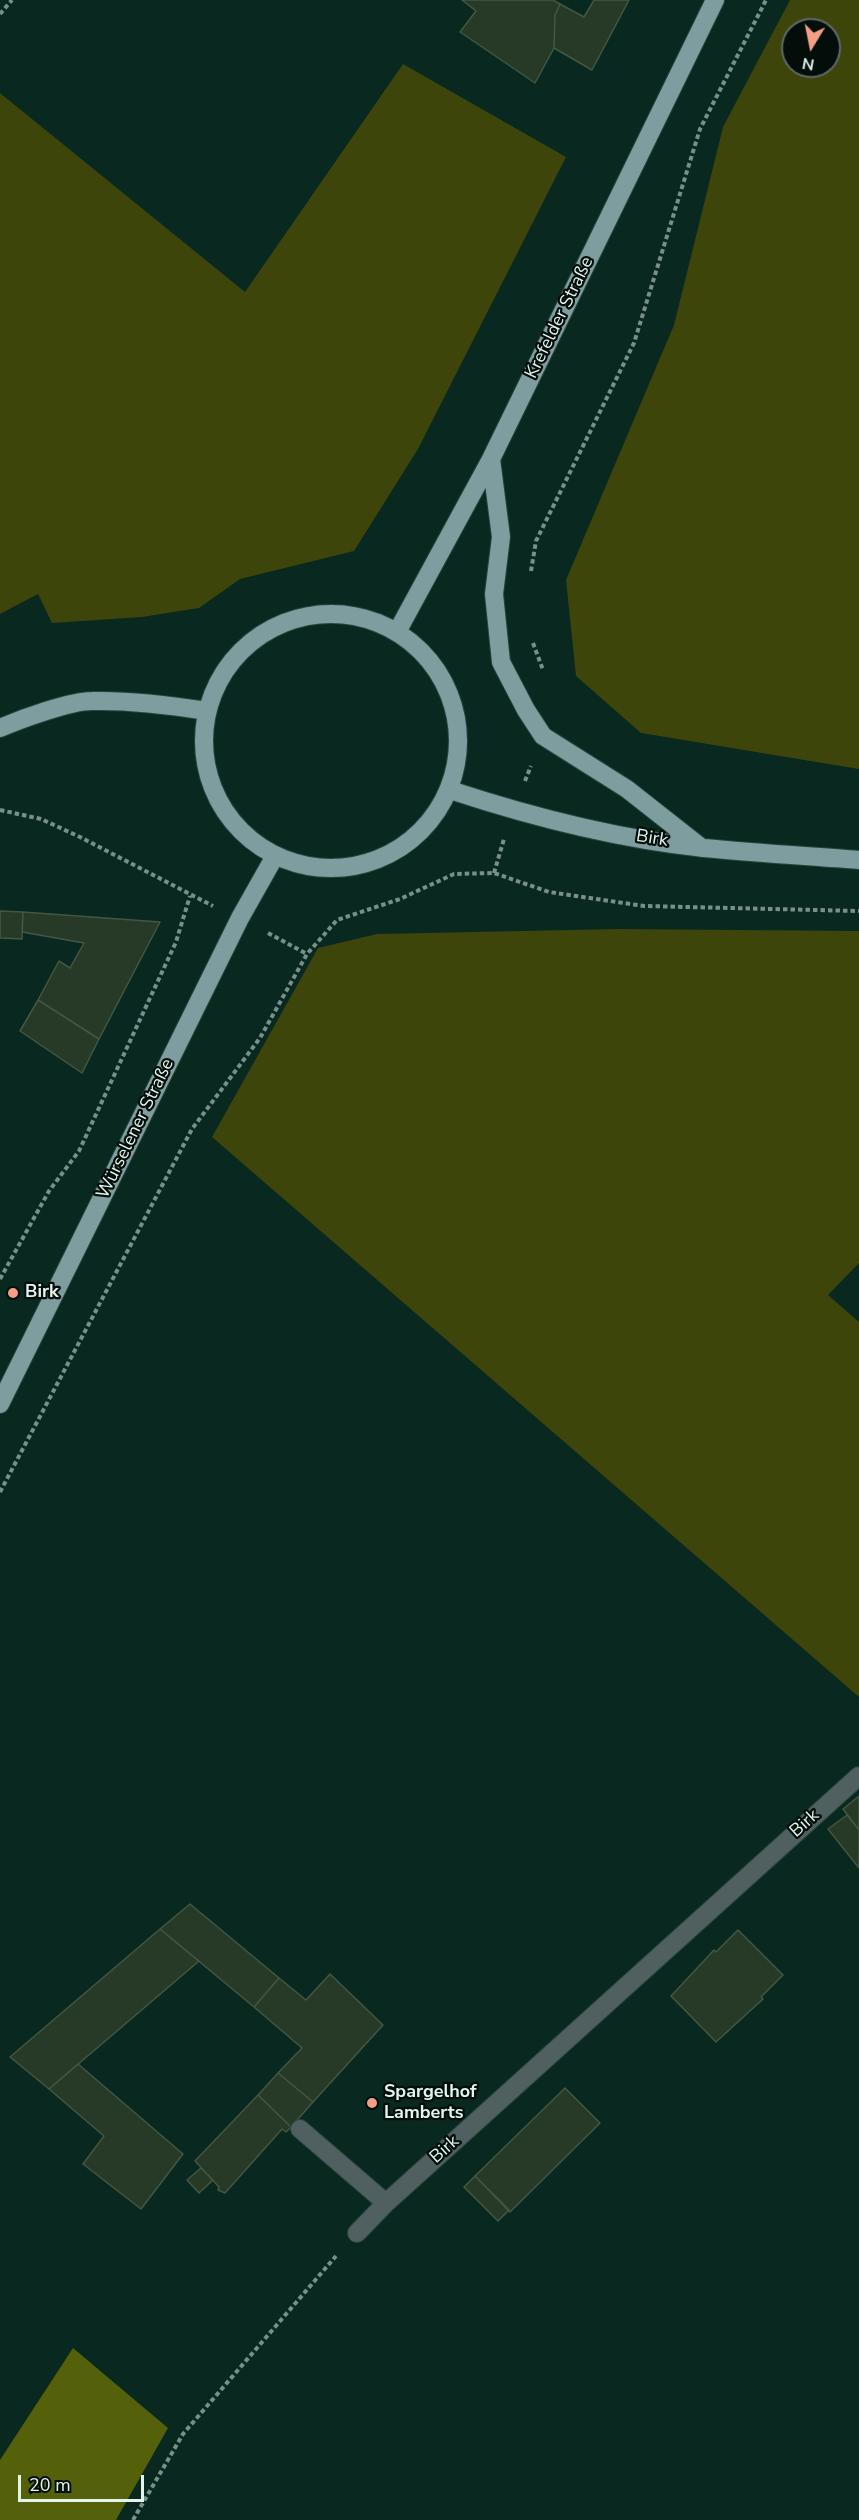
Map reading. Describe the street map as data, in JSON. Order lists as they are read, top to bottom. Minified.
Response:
{"streets":{"main road":["Krefelder Straße","Birk","Würselener Straße"]},"places":["Birk","Spargelhof Lamberts"],"scale_bar":"20 m","north":"bottom"}
